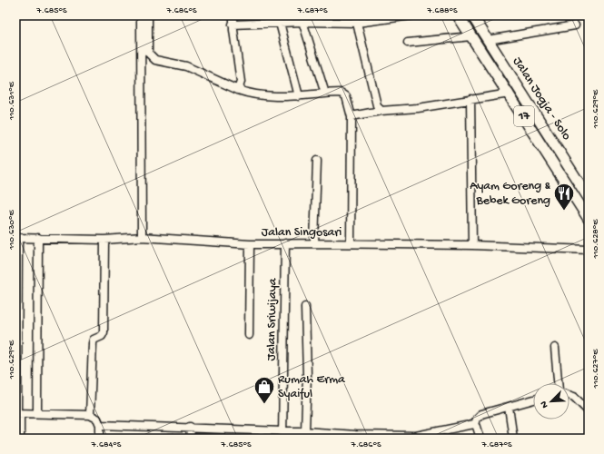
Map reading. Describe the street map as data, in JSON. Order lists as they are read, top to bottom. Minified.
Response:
{"streets":{"highway":["Jalan Jogja - Solo","17"],"street":["Jalan Singosari","Jalan Sriwijaya"]},"crossings":[["Jalan Singosari","Jalan Sriwijaya"]],"places":{"restaurant":["Ayam Goreng & Bebek Goreng"],"shop":["Rumah Erma Syaiful"]},"north":"bottom left","coordinates":["7.685°S","7.686°S","7.687°S","7.688°S","110.631°E","110.629°E","110.630°E","110.628°E","110.627°E","7.684°S"]}
